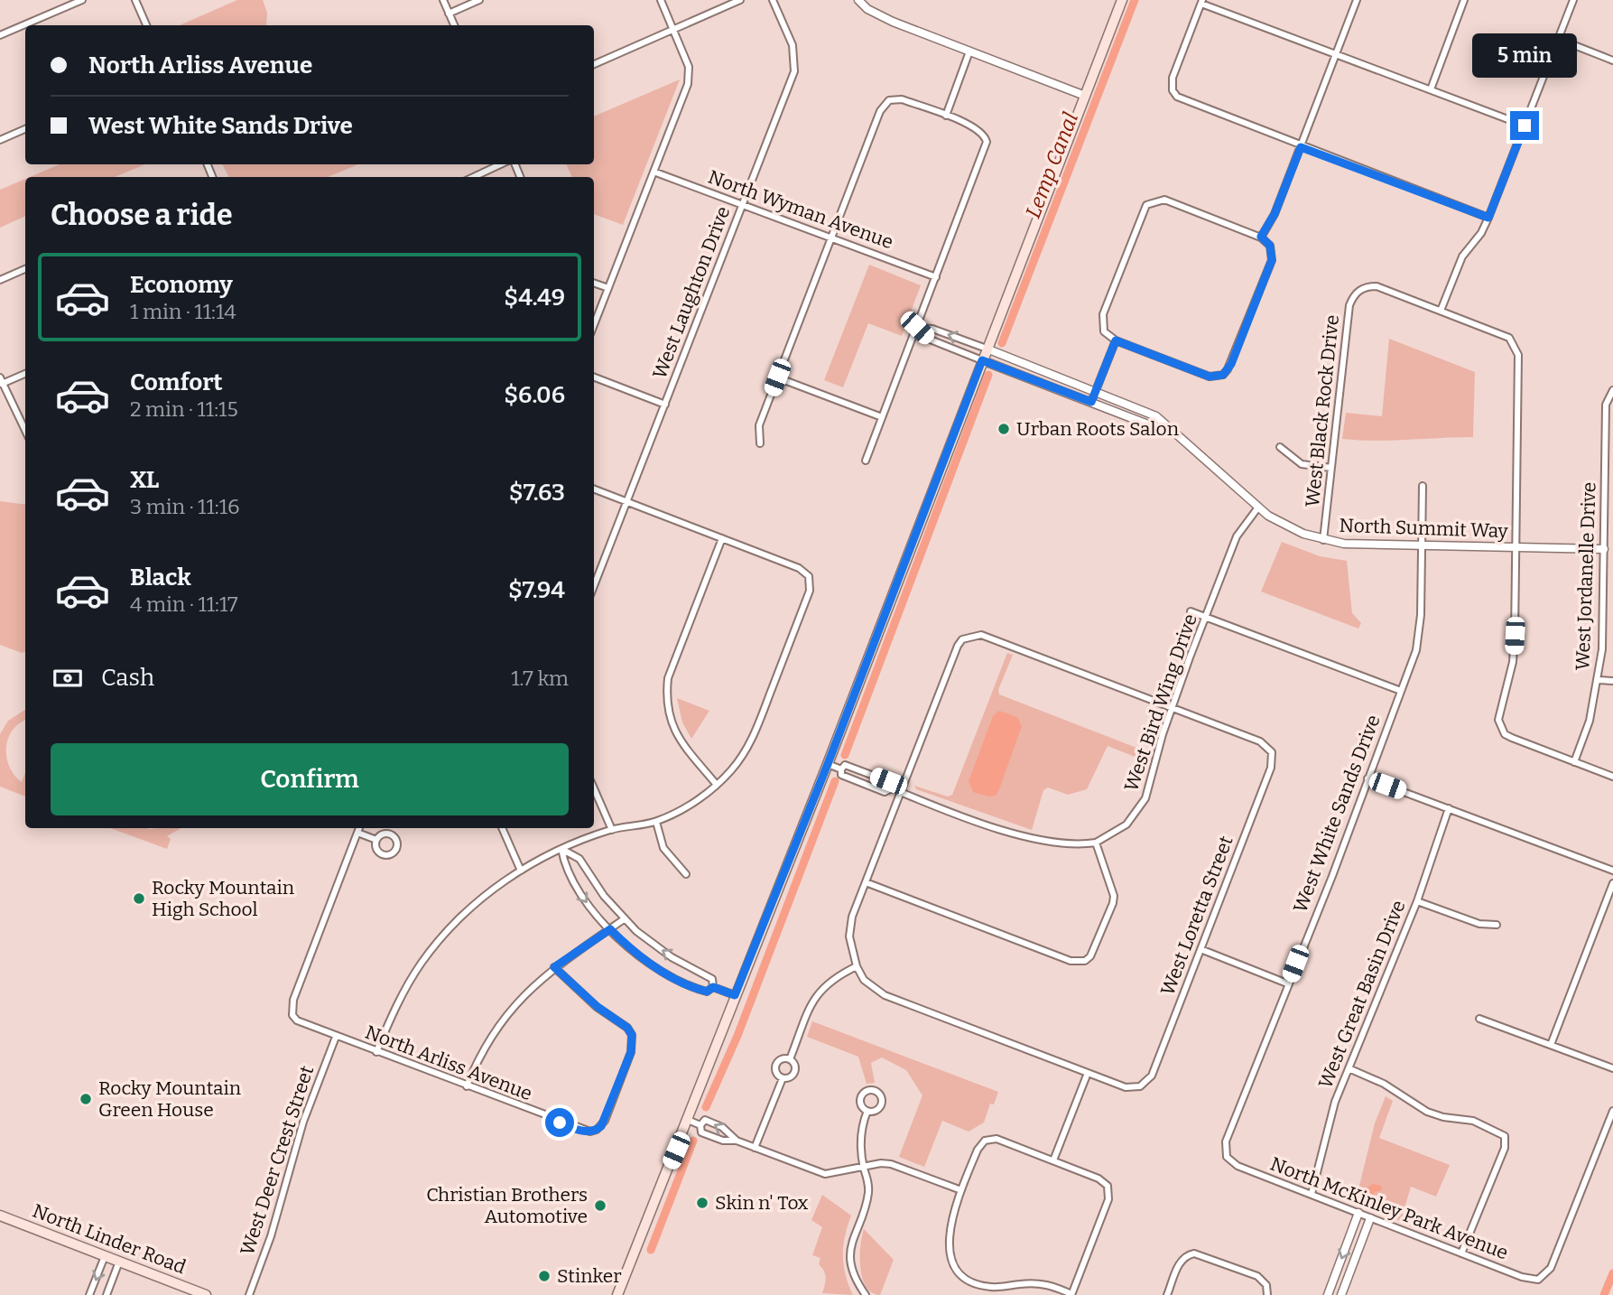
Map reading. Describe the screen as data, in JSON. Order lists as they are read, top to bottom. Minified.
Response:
{"streets":{"main road":["North Linder Road"],"street":["North Wyman Avenue","West Laughton Drive","West Black Rock Drive","North Summit Way","West Jordanelle Drive","West Bird Wing Drive","West White Sands Drive","West Loretta Street","West Great Basin Drive","North Arliss Avenue","West Deer Crest Street","North McKinley Park Avenue"]},"crossings":[["North Wyman Avenue","West Laughton Drive"],["West Black Rock Drive","North Summit Way"],["North Summit Way","West Jordanelle Drive"],["North Summit Way","West Bird Wing Drive"],["North Summit Way","West White Sands Drive"],["West Bird Wing Drive","West Loretta Street"],["West White Sands Drive","North McKinley Park Avenue"],["West Great Basin Drive","North McKinley Park Avenue"],["North Arliss Avenue","West Deer Crest Street"]],"water":["Lemp Canal"],"places":["Urban Roots Salon","Rocky Mountain High School","Rocky Mountain Green House","Skin n' Tox","Christian Brothers Automotive","Stinker"],"page":{"banner":["North Arliss Avenue","West White Sands Drive"],"bubble":"5 min","heading":"Choose a ride","list":[{"name":"Economy","note":"1 min · 11:14","value":"$4.49"},{"name":"Comfort","note":"2 min · 11:15","value":"$6.06"},{"name":"XL","note":"3 min · 11:16","value":"$7.63"},{"name":"Black","note":"4 min · 11:17","value":"$7.94"}],"pay":["Cash","1.7 km"],"buttons":"Confirm"}}
